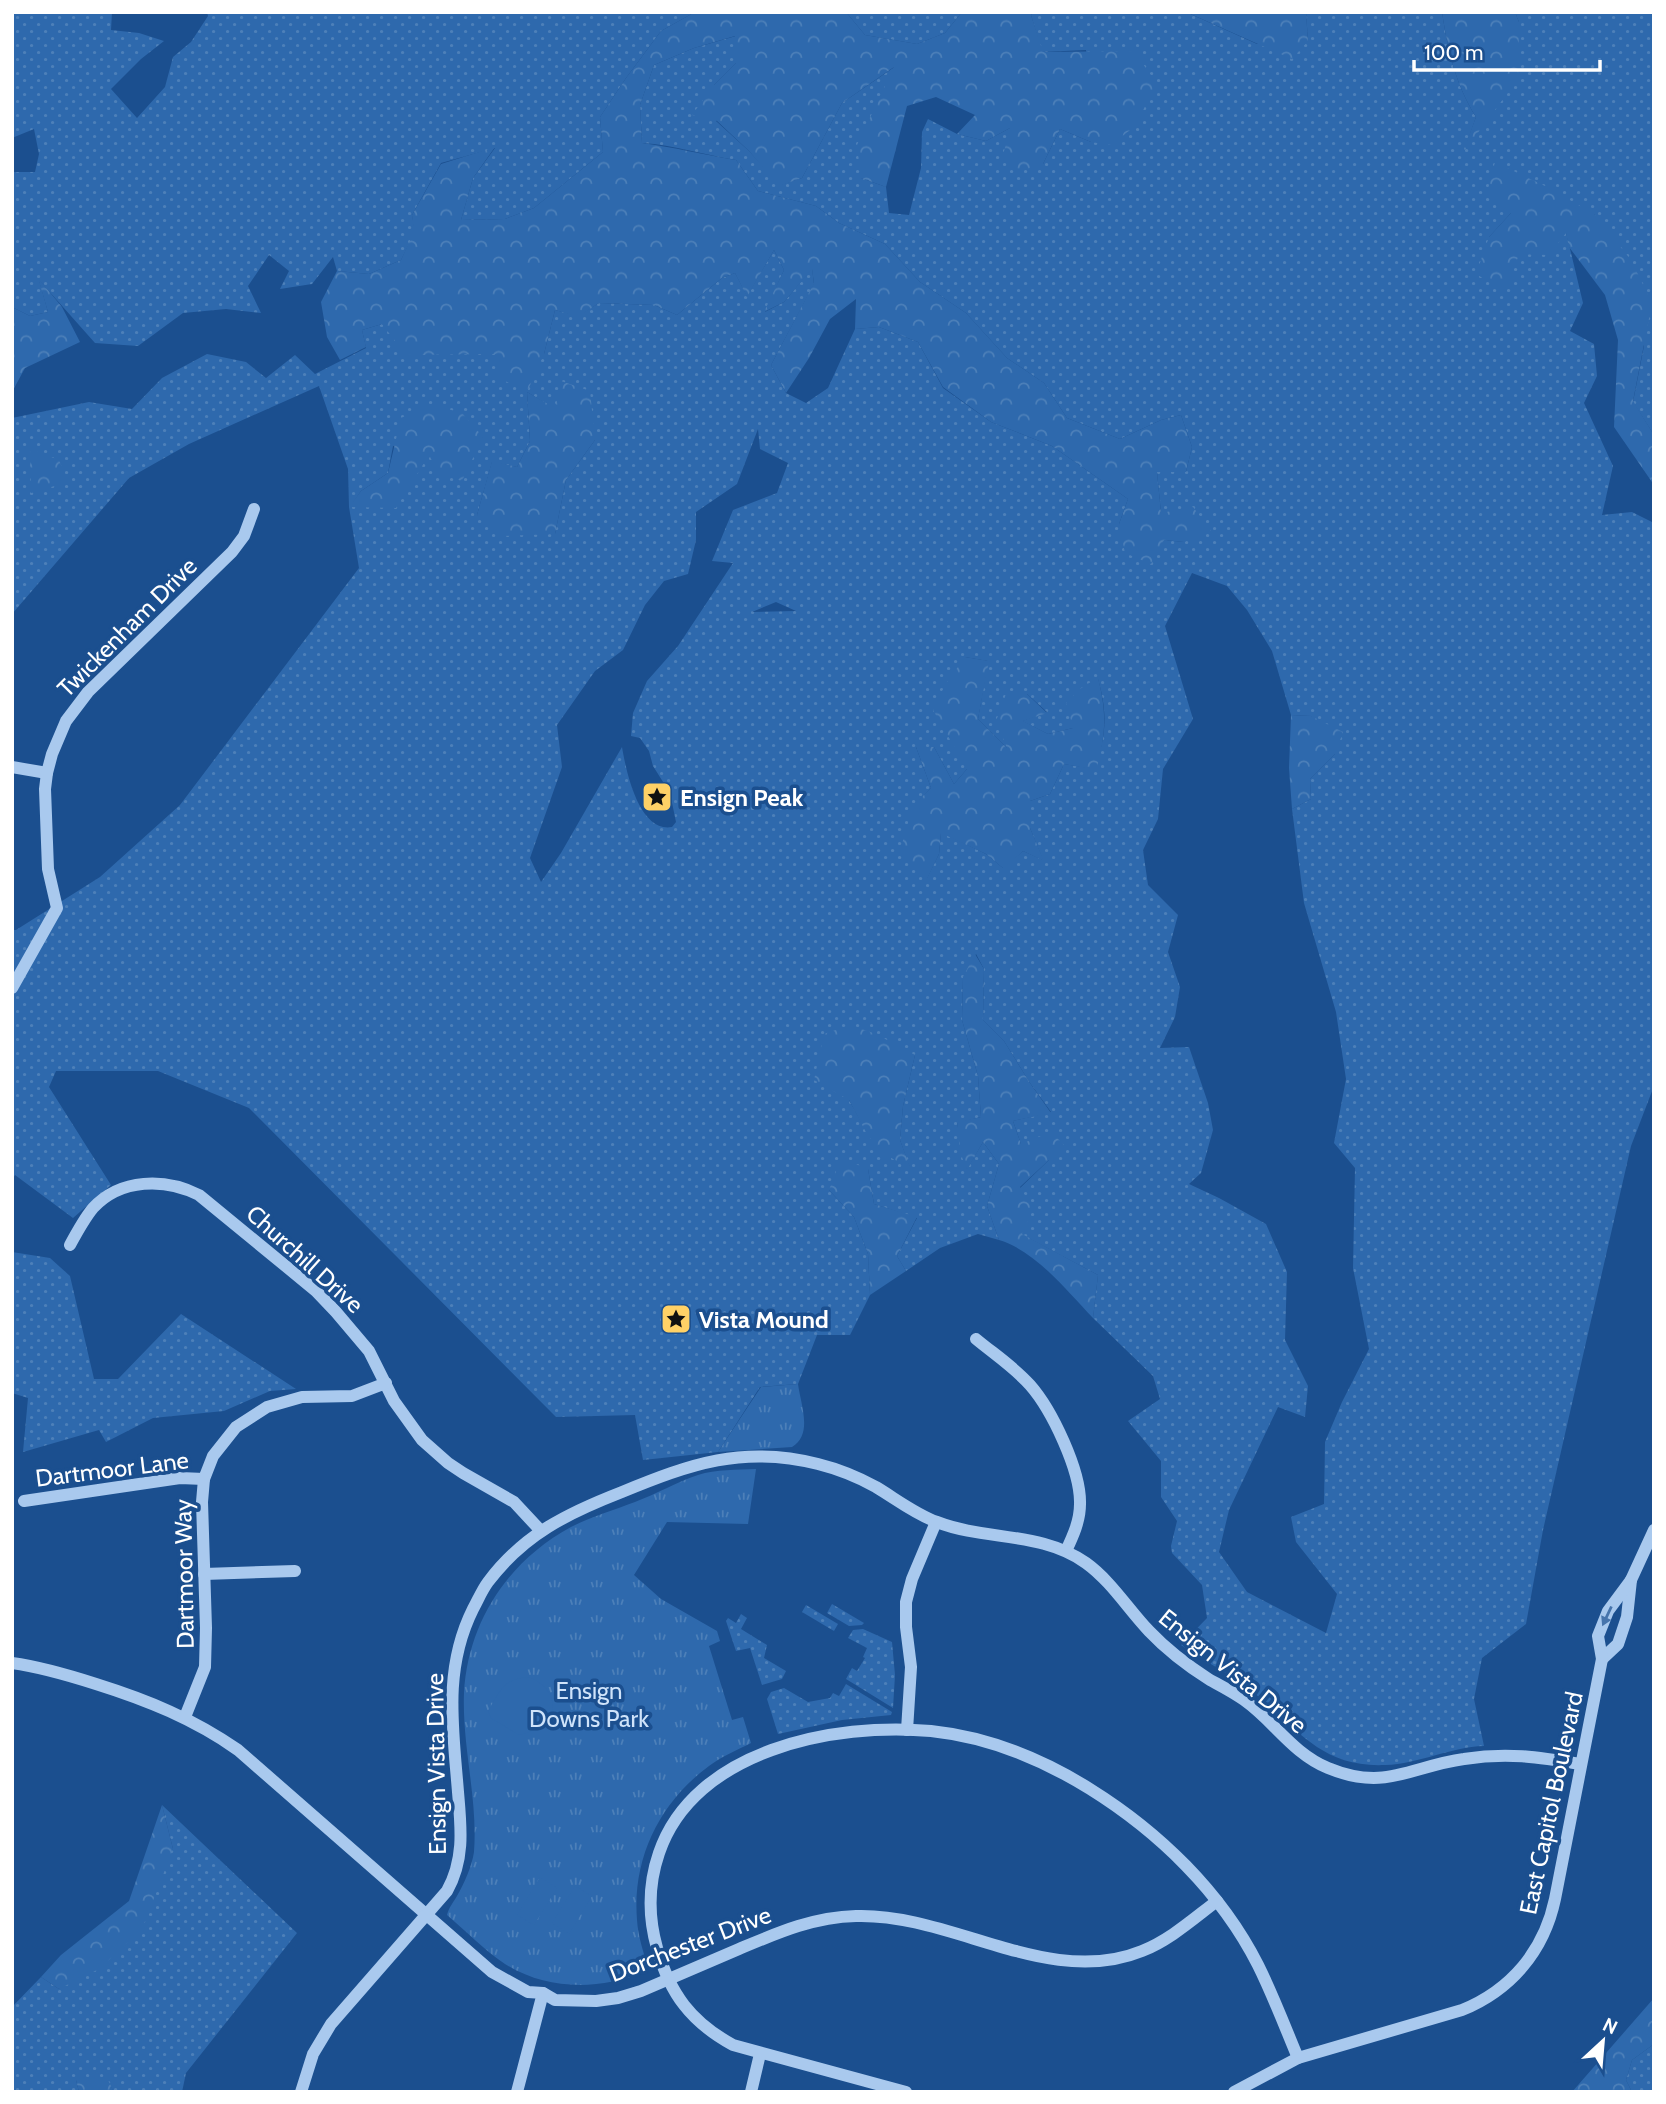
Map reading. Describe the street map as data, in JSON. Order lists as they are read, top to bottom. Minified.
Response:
{"streets":{"street":["Twickenham Drive","Churchill Drive","Dartmoor Lane","Dartmoor Way","Ensign Vista Drive","East Capitol Boulevard","Dorchester Drive"]},"crossings":[["Churchill Drive","Dartmoor Way"],["Churchill Drive","Ensign Vista Drive"],["Dartmoor Lane","Dartmoor Way"],["Dartmoor Way","Dorchester Drive"],["Ensign Vista Drive","East Capitol Boulevard"],["Ensign Vista Drive","Dorchester Drive"]],"parks":["Ensign Downs Park"],"places":{"place":["Ensign Peak","Vista Mound"]},"scale_bar":"100 m","north":"top right"}
